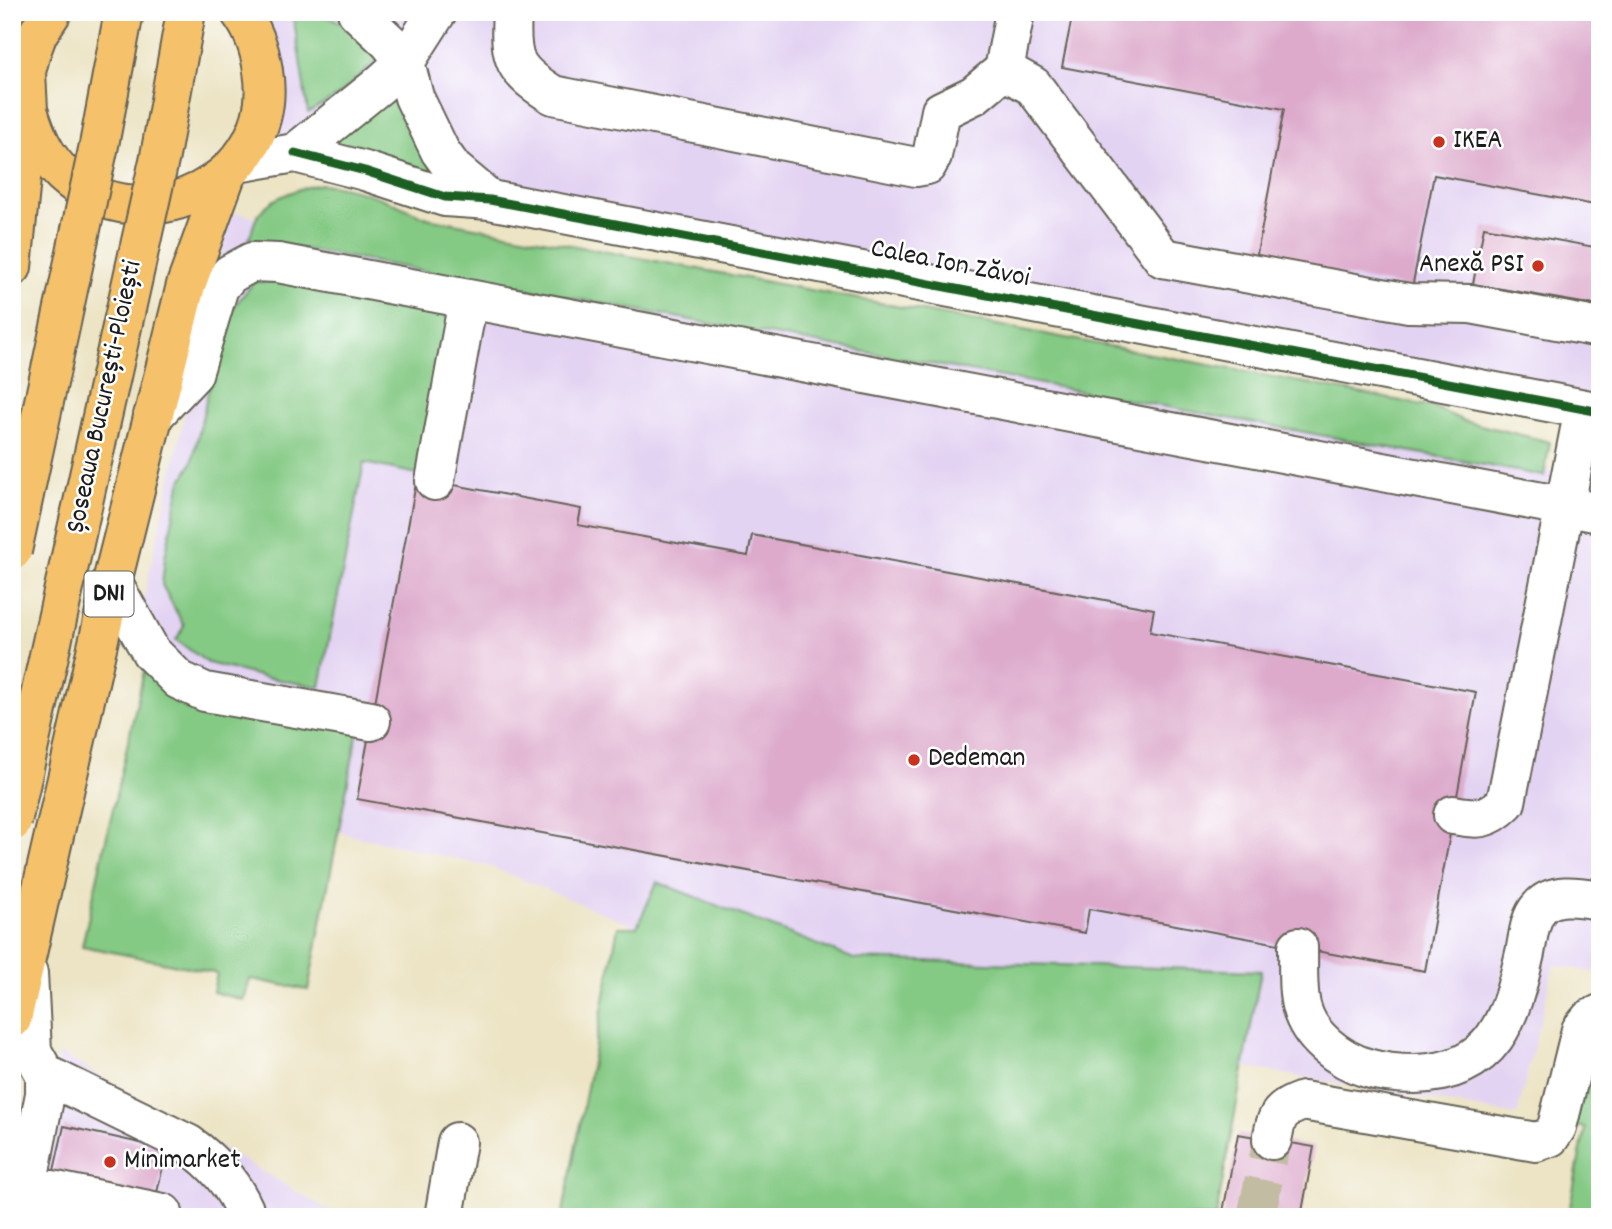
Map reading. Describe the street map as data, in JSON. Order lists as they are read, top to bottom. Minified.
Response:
{"streets":{"highway":["Șoseaua București-Ploiești","DN1"],"street":["Calea Ion Zăvoi"]},"places":["IKEA","Anexă PSI","Dedeman","Minimarket"]}
